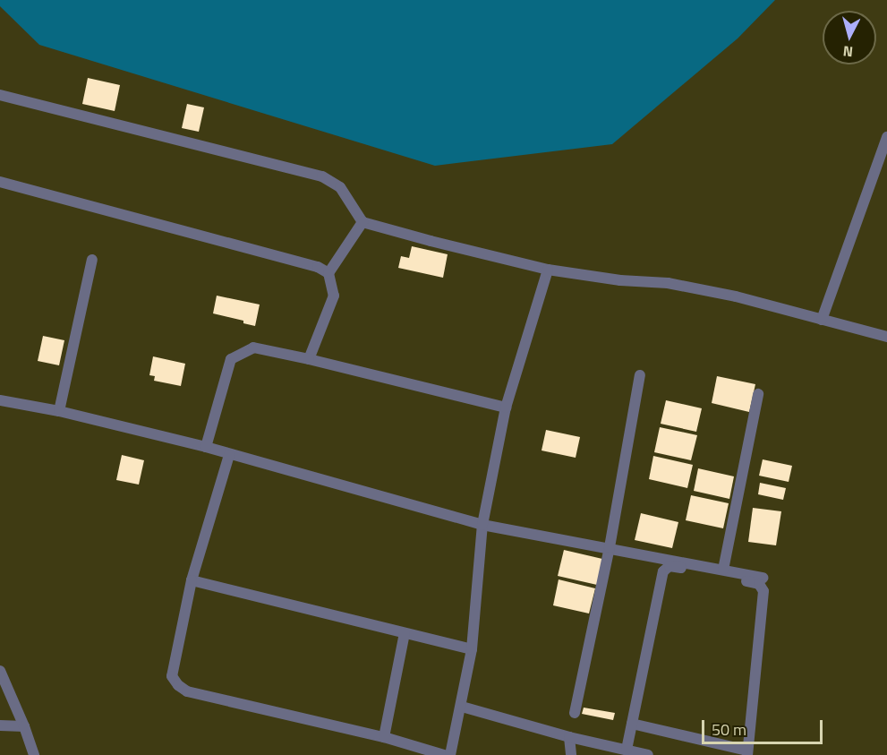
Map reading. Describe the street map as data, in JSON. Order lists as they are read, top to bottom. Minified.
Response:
{"scale_bar":"50 m","north":"bottom"}
